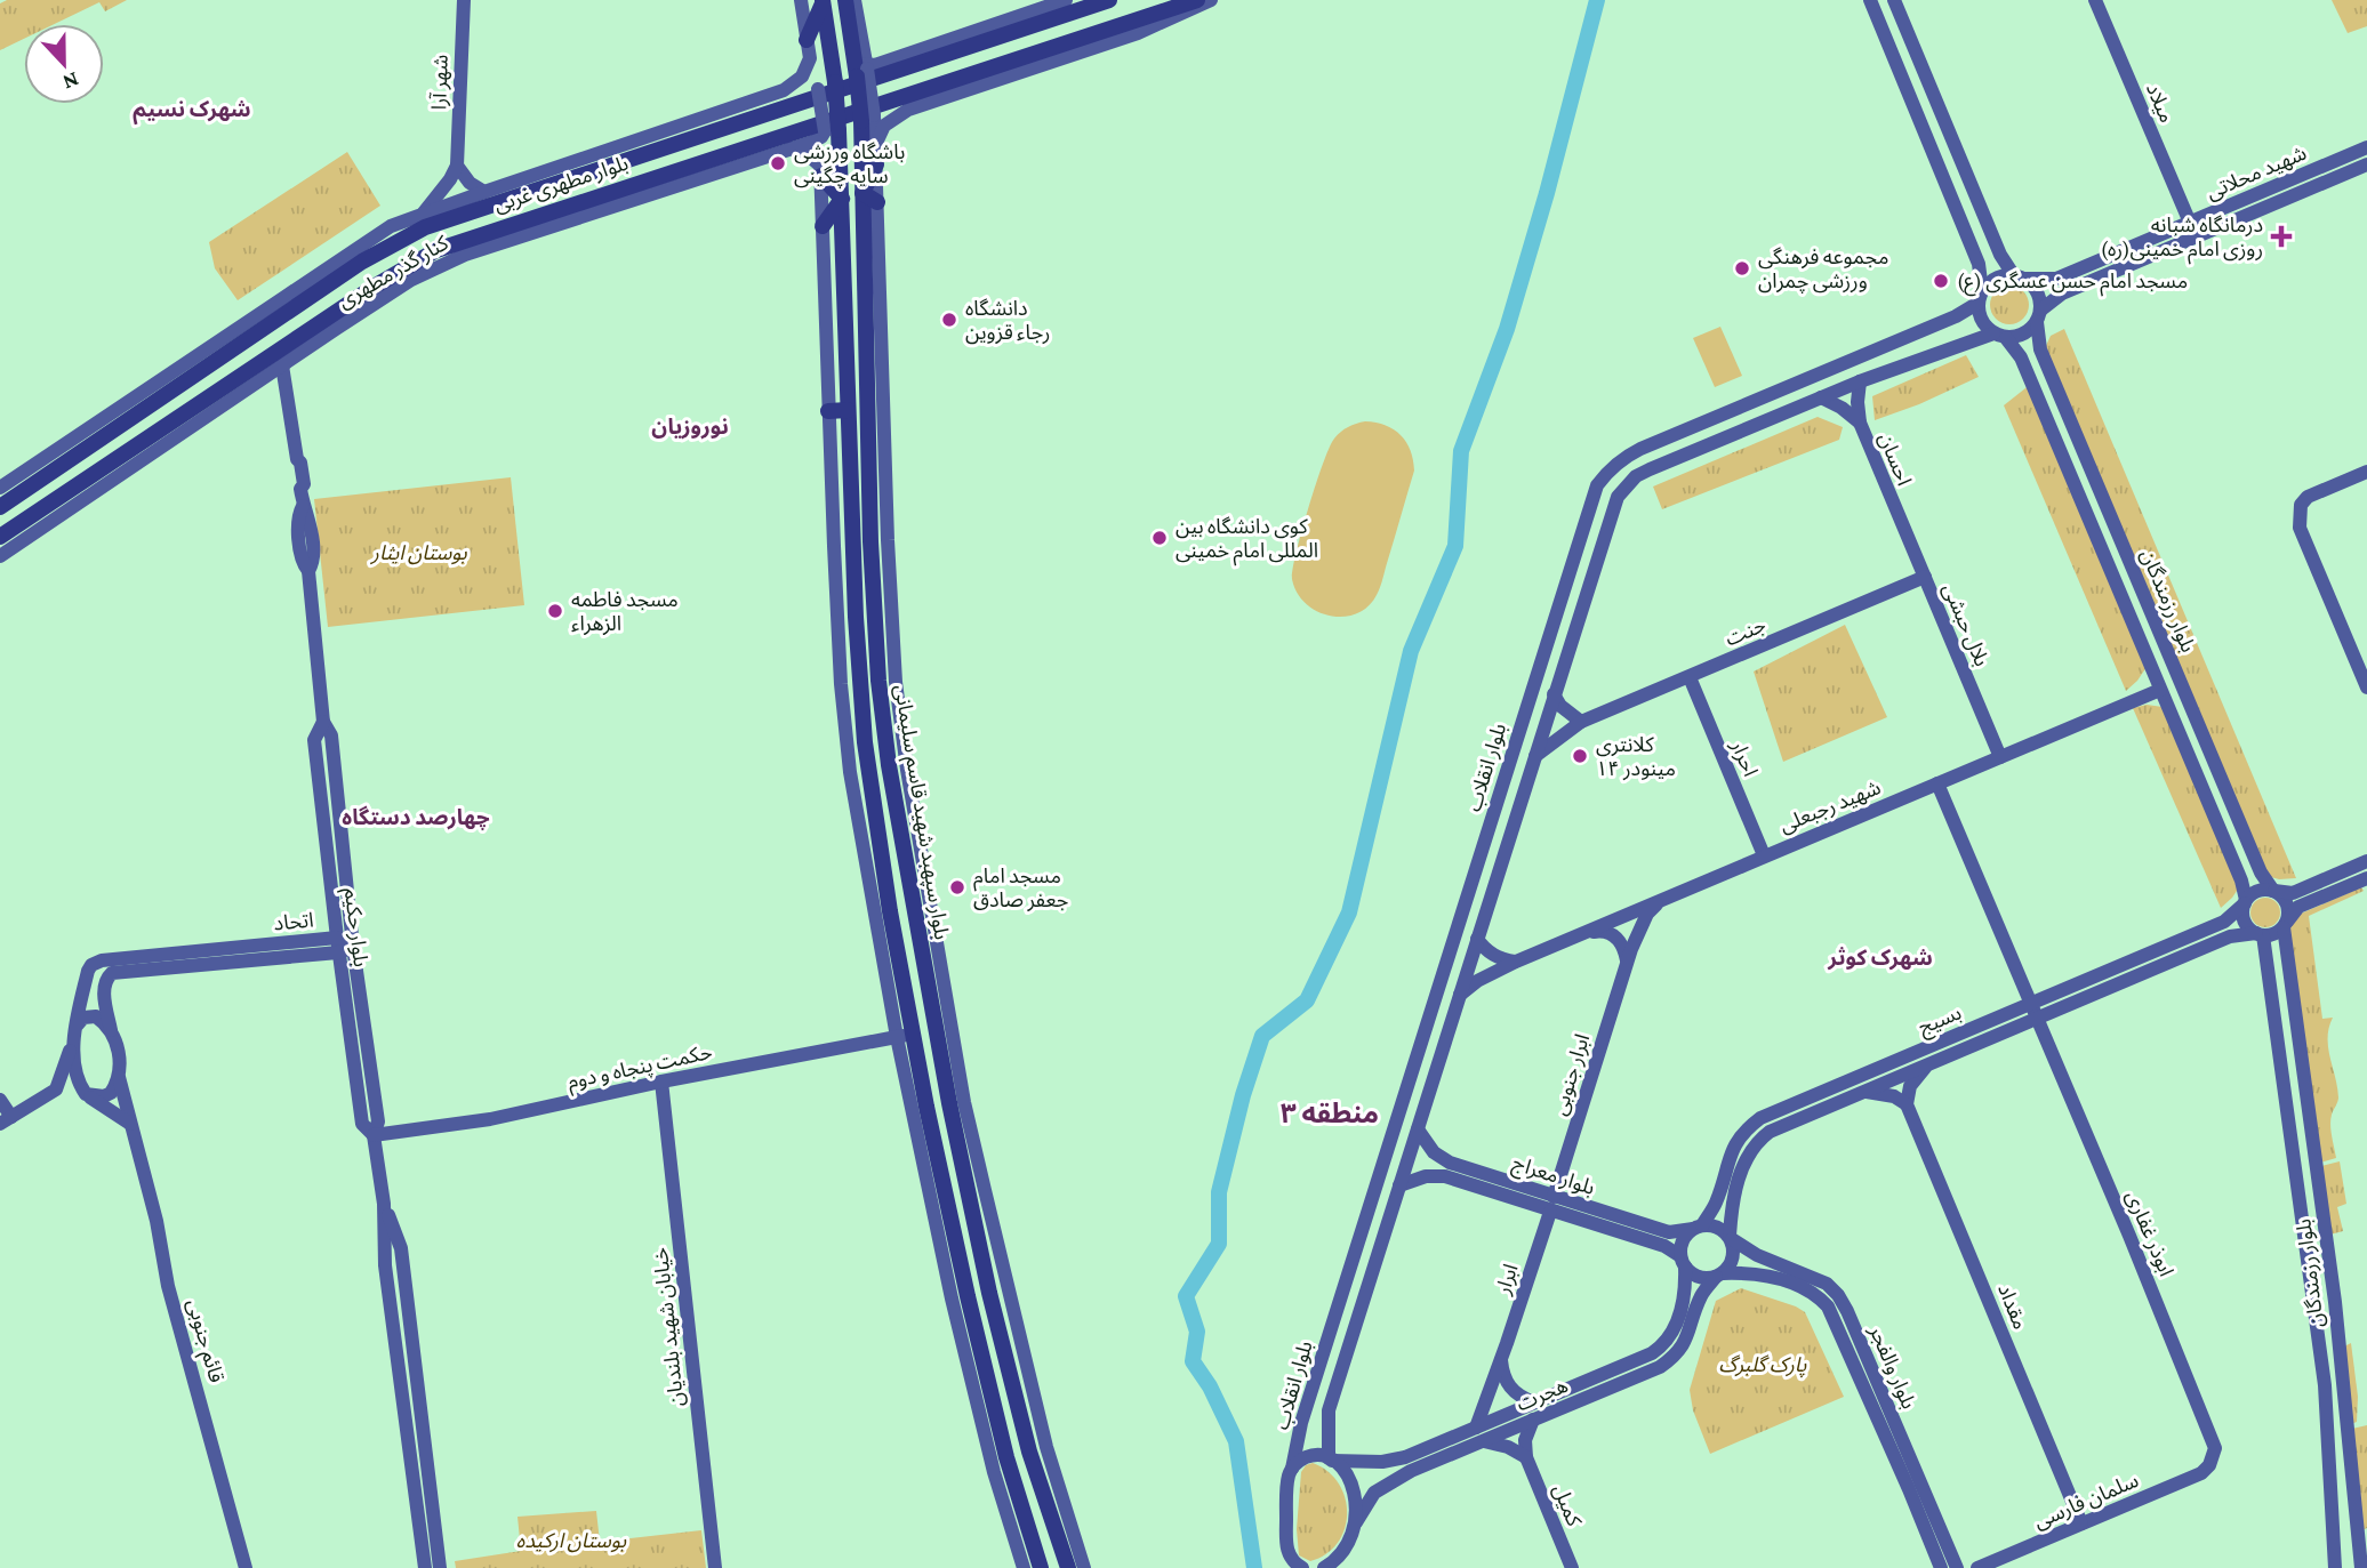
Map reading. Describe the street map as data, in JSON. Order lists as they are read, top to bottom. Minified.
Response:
{"streets":{"main road":["شهر آرا","میلاد","شهید محلاتی","بلوار مطهری غربی","کنار گذر مطهری","احسان","بلوار رزمندگان","بلال حبشی","جنت","احرار","بلوار انقلاب","شهید رجبعلی","بلوار سپهبد شهید قاسم سلیمانی","اتحاد","بلوار حکیم","بسیج","حکمت پنجاه و دوم","ابرار جنوبی","بلوار معراج","ابوذر غفاری","ابرار","مقداد","خیابان شهید بلندیان","قائم جنوبی","بلوار والفجر","هجرت","سلمان فارسی","کمیل"]},"crossings":[["میلاد","شهید محلاتی"],["شهید محلاتی","بلوار رزمندگان"],["شهید محلاتی","بلوار انقلاب"],["کنار گذر مطهری","بلوار سپهبد شهید قاسم سلیمانی"],["کنار گذر مطهری","بلوار حکیم"],["احسان","بلال حبشی"],["احسان","بلوار انقلاب"],["بلوار رزمندگان","بلوار انقلاب"],["بلوار رزمندگان","شهید رجبعلی"],["بلوار رزمندگان","بسیج"],["بلال حبشی","جنت"],["بلال حبشی","شهید رجبعلی"],["جنت","احرار"],["جنت","بلوار انقلاب"],["احرار","شهید رجبعلی"],["بلوار انقلاب","شهید رجبعلی"],["بلوار انقلاب","بلوار معراج"],["بلوار انقلاب","هجرت"],["شهید رجبعلی","ابرار جنوبی"],["بلوار سپهبد شهید قاسم سلیمانی","حکمت پنجاه و دوم"],["اتحاد","بلوار حکیم"],["اتحاد","قائم جنوبی"],["بلوار حکیم","حکمت پنجاه و دوم"],["بسیج","بلوار معراج"],["بسیج","ابوذر غفاری"],["بسیج","بلوار والفجر"],["بسیج","هجرت"],["حکمت پنجاه و دوم","خیابان شهید بلندیان"],["ابرار جنوبی","بلوار معراج"],["بلوار معراج","ابرار"],["بلوار معراج","بلوار والفجر"],["بلوار معراج","هجرت"],["ابوذر غفاری","سلمان فارسی"],["ابرار","هجرت"],["مقداد","سلمان فارسی"],["بلوار والفجر","هجرت"]],"districts":["شهرک نسیم","نوروزیان","چهارصد دستگاه","شهرک کوثر","منطقه ۳"],"parks":["بوستان ایثار","پارک گلبرگ","بوستان ارکیده"],"places":{"other":["باشگاه ورزشى سايه چگينى","مجموعه فرهنگی ورزشی چمران","مسجد امام حسن عسگری (ع)","دانشگاه رجاء قزوین","کوی دانشگاه بین المللی امام خمینی","مسجد فاطمه الزهراء","کلانتری ۱۴ مینودر","مسجد امام جعفر صادق"],"health":["درمانگاه شبانه روزی امام خمینی(ره)"]},"north":"bottom"}
